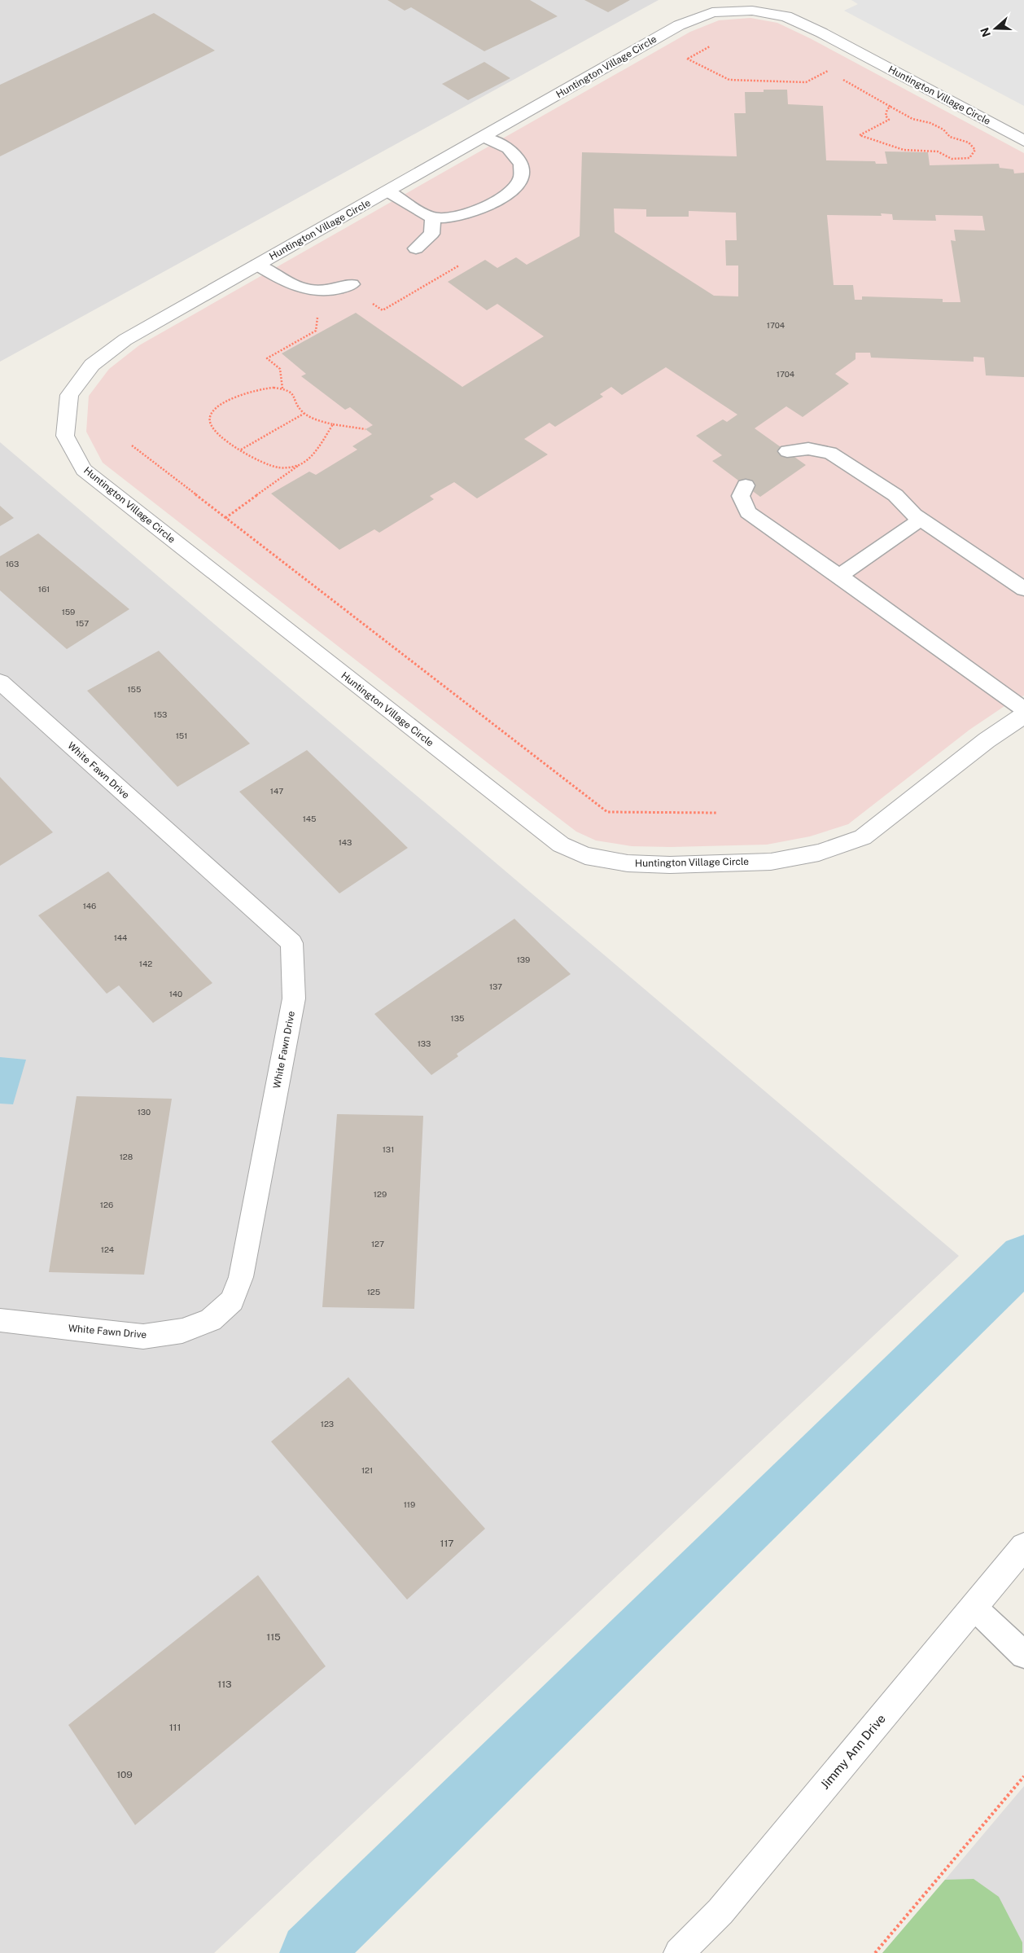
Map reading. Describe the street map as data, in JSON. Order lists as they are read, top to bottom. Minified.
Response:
{"streets":{"street":["Huntington Village Circle","White Fawn Drive","Jimmy Ann Drive"]},"house_numbers":["1704","1704","163","161","159","157","155","153","151","147","145","143","146","144","139","142","137","140","135","133","130","131","128","129","126","127","124","125","123","121","119","117","115","113","111","109"],"north":"left"}
